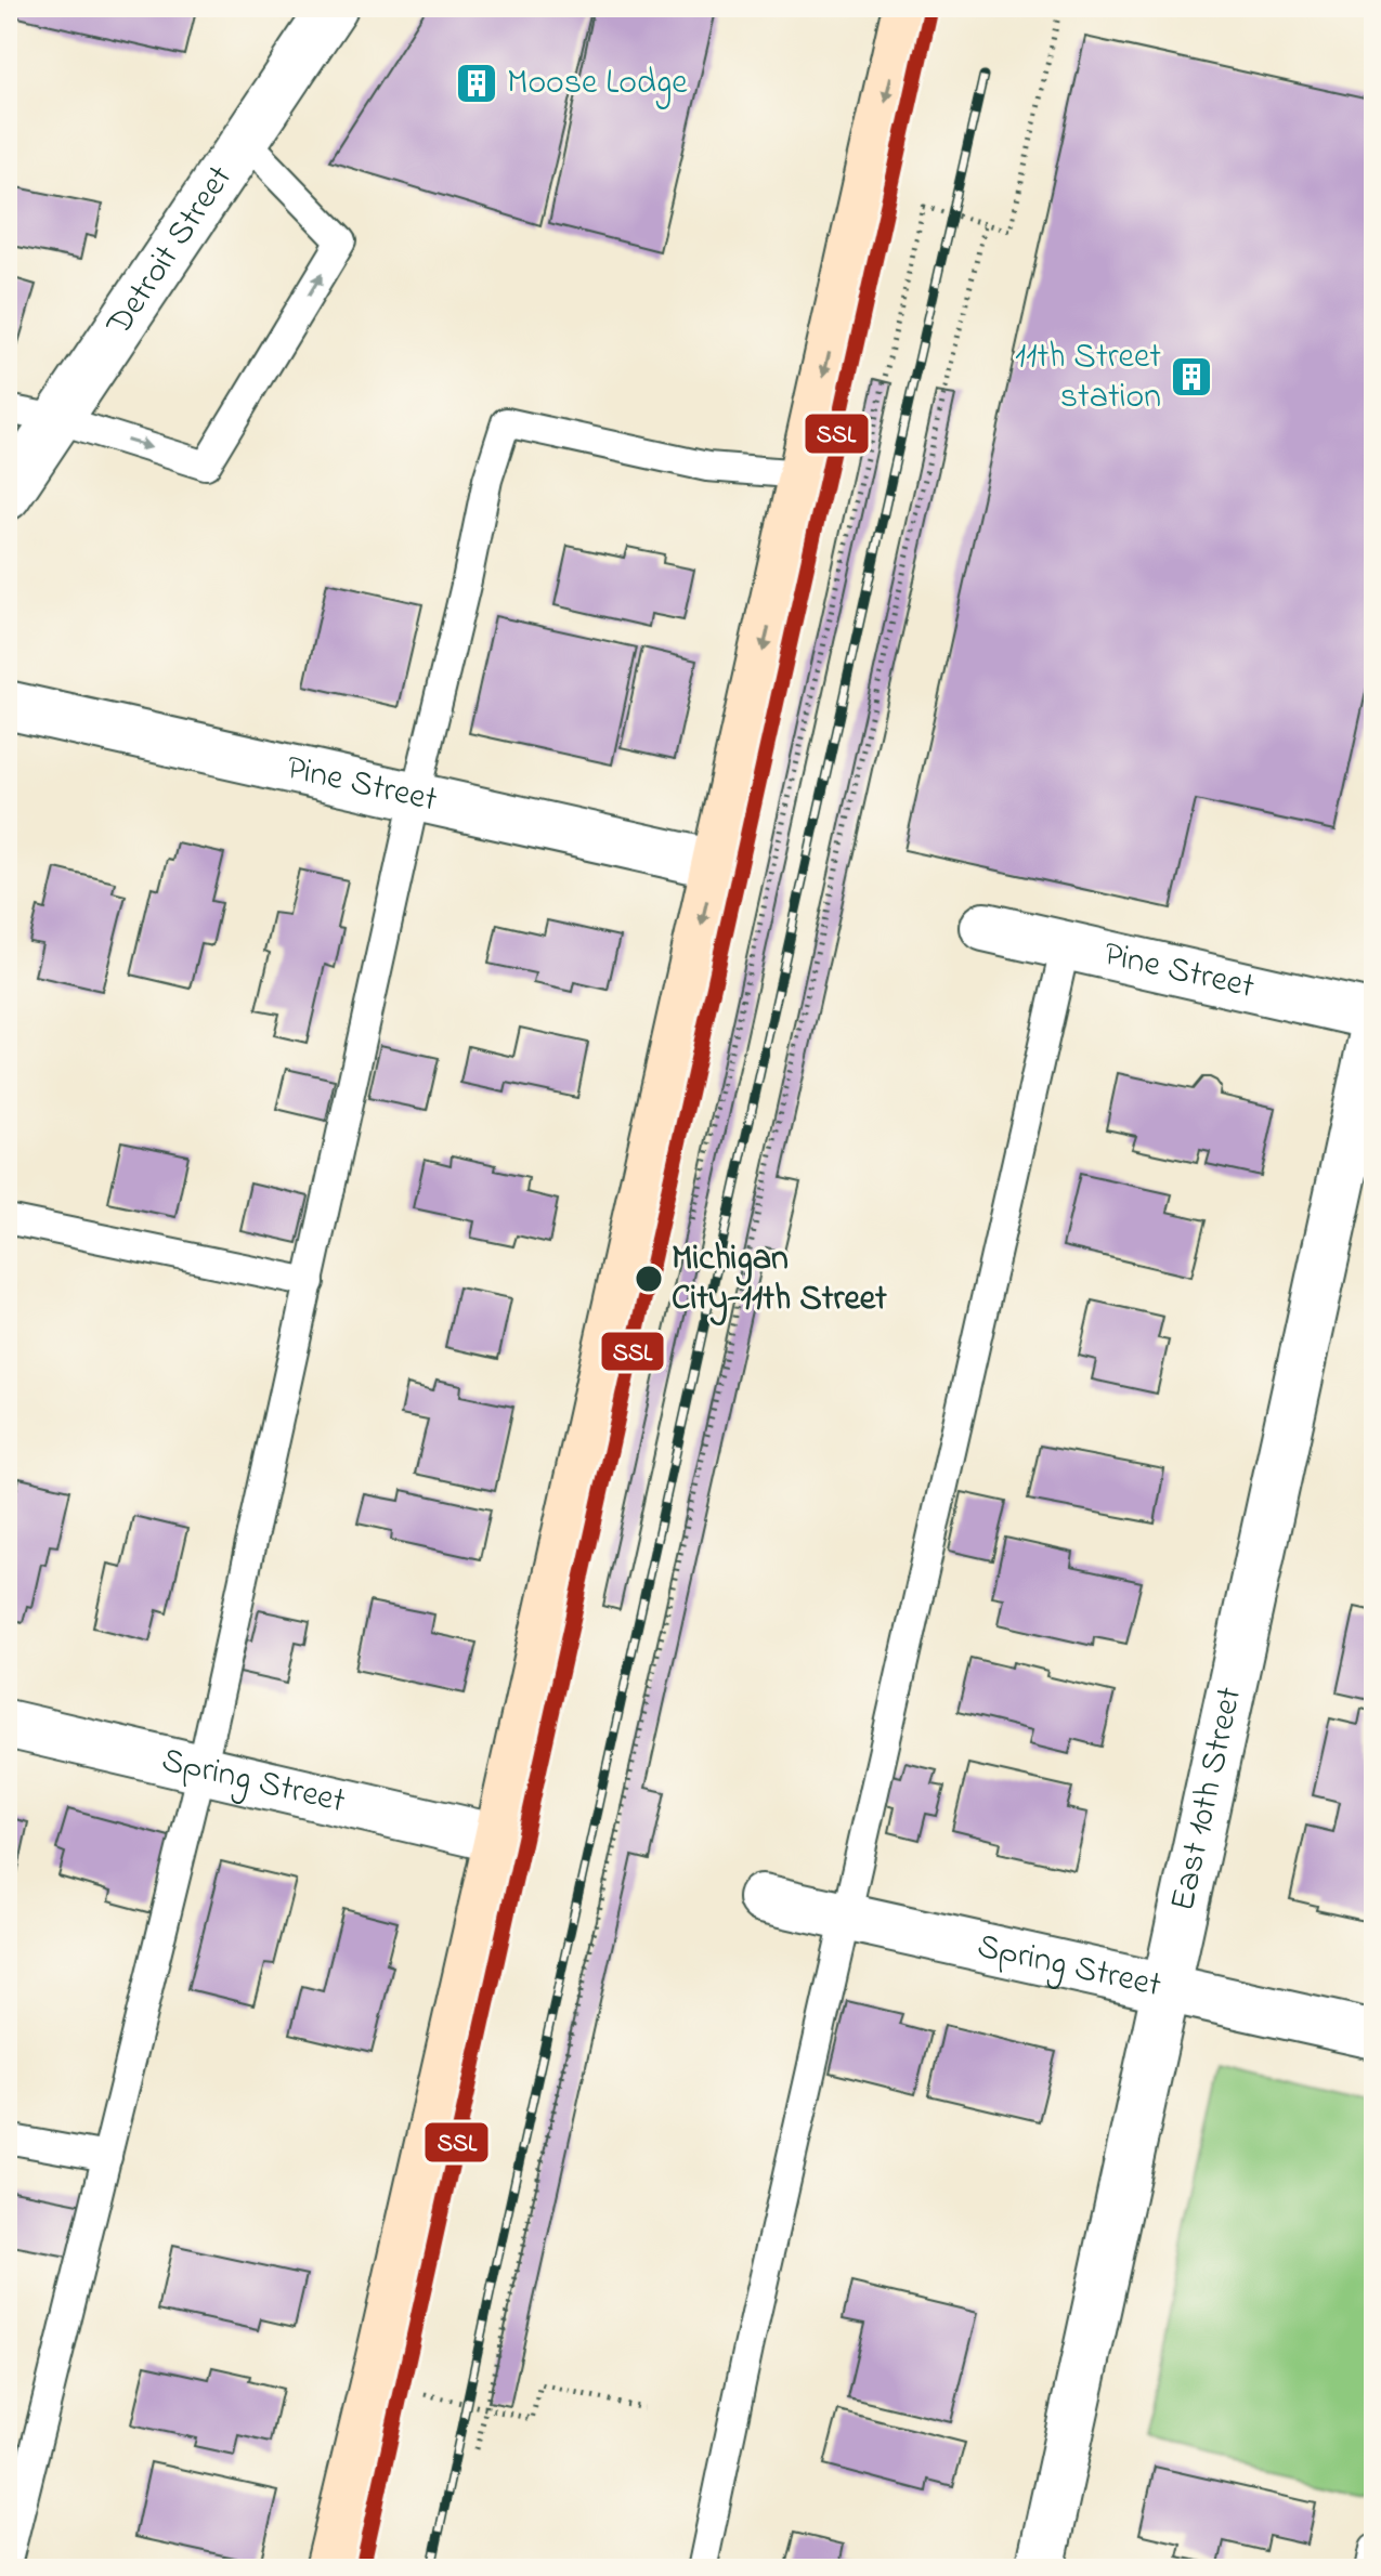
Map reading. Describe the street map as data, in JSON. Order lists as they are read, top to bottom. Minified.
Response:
{"streets":{"street":["Detroit Street","Pine Street","Spring Street","East 10th Street"]},"crossings":[["Spring Street","East 10th Street"]],"places":{"building":["Moose Lodge","11th Street station"],"other":["Michigan City-11th Street"]},"lines":["transit line SSL"]}
